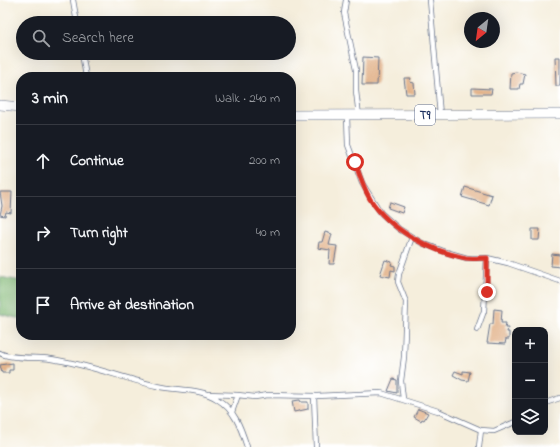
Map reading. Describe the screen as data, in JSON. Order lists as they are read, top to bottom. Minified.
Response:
{"streets":{"highway":["T9"]},"north":"bottom left","page":{"search":"Search here","heading":["3 min","Walk · 240 m"],"list":[["Continue","200 m"],["Turn right","40 m"],"Arrive at destination"],"map_buttons":["+","−"]}}
